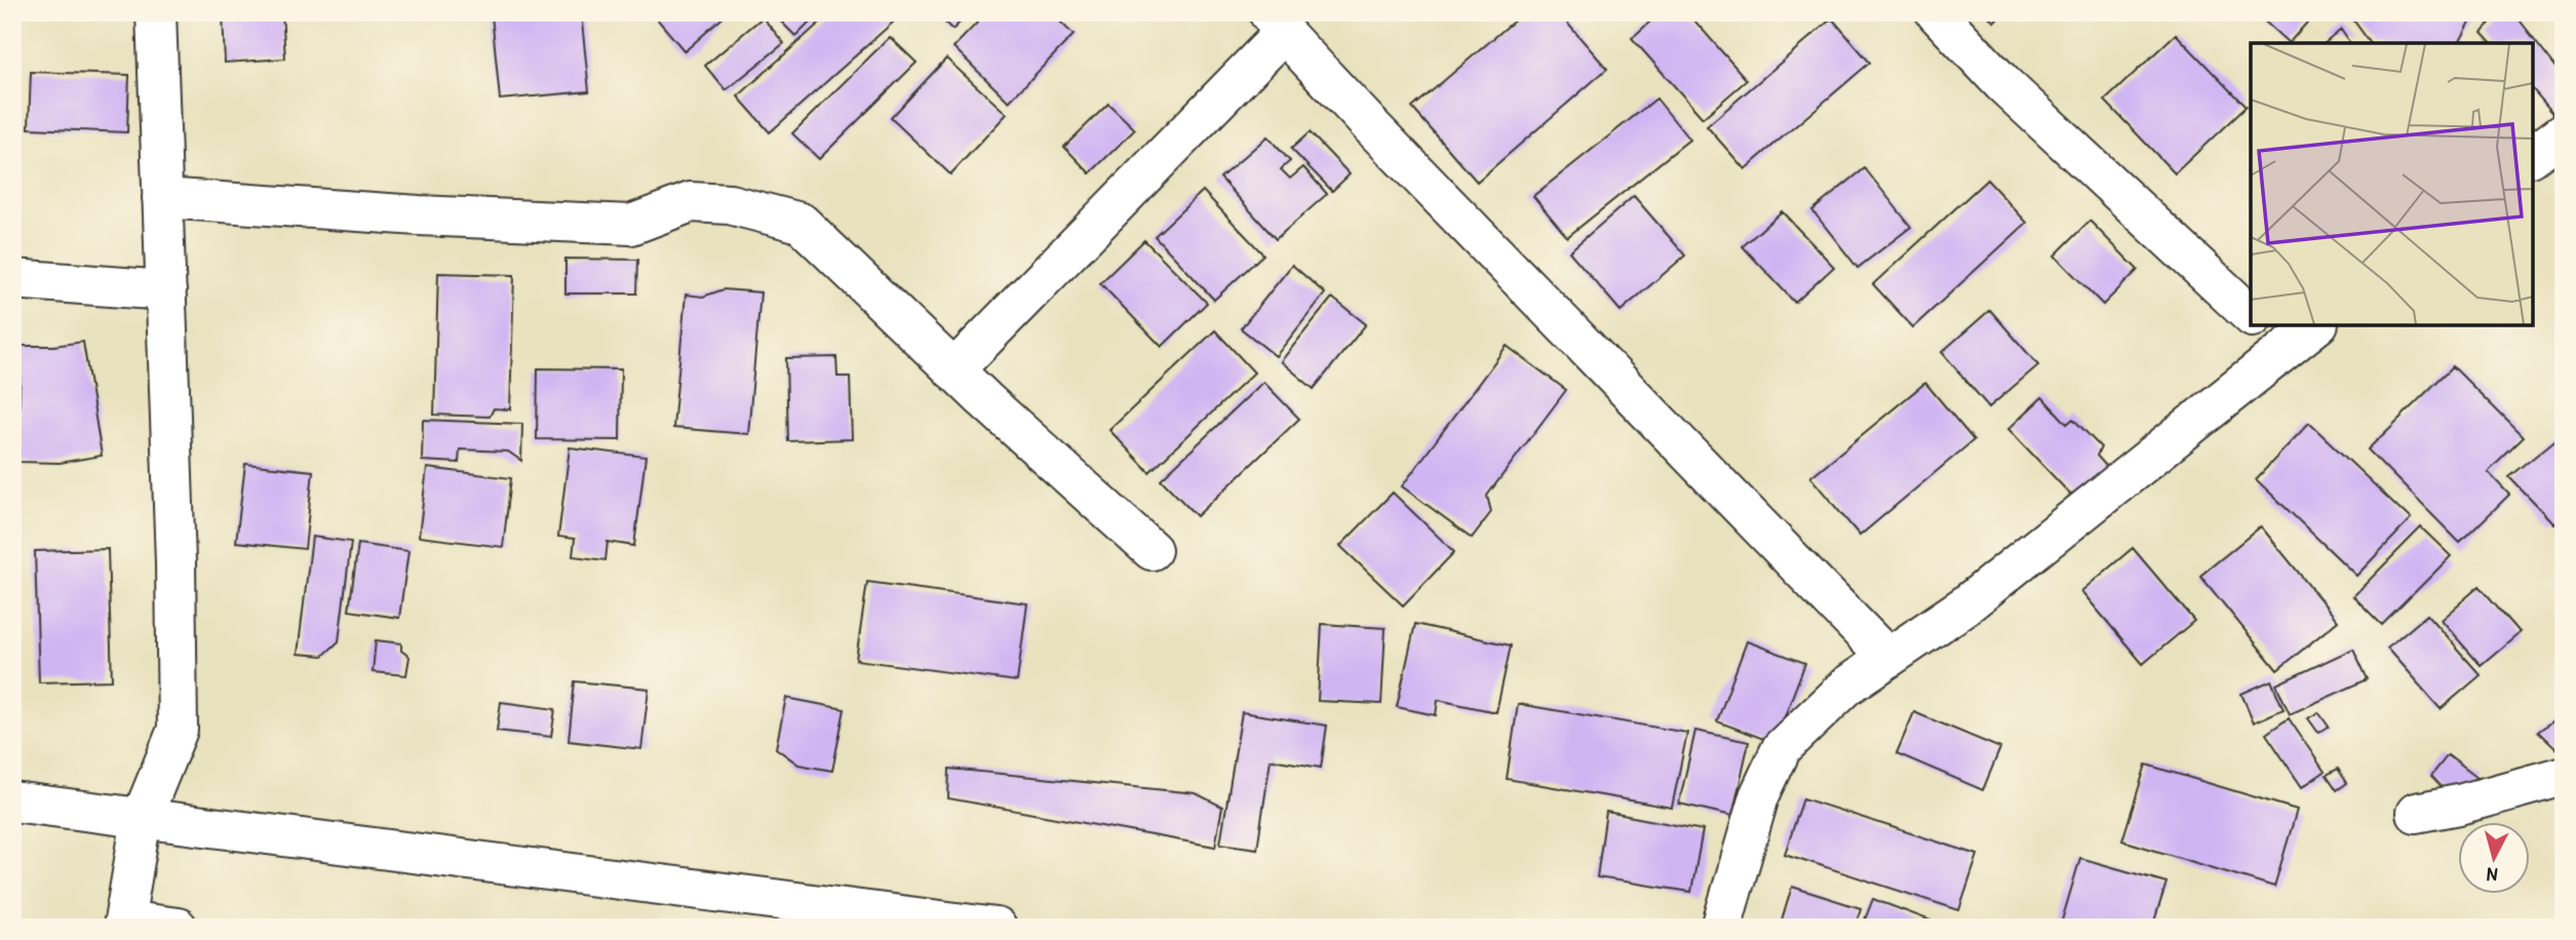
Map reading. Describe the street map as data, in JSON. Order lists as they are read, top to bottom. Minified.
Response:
{"north":"bottom"}
